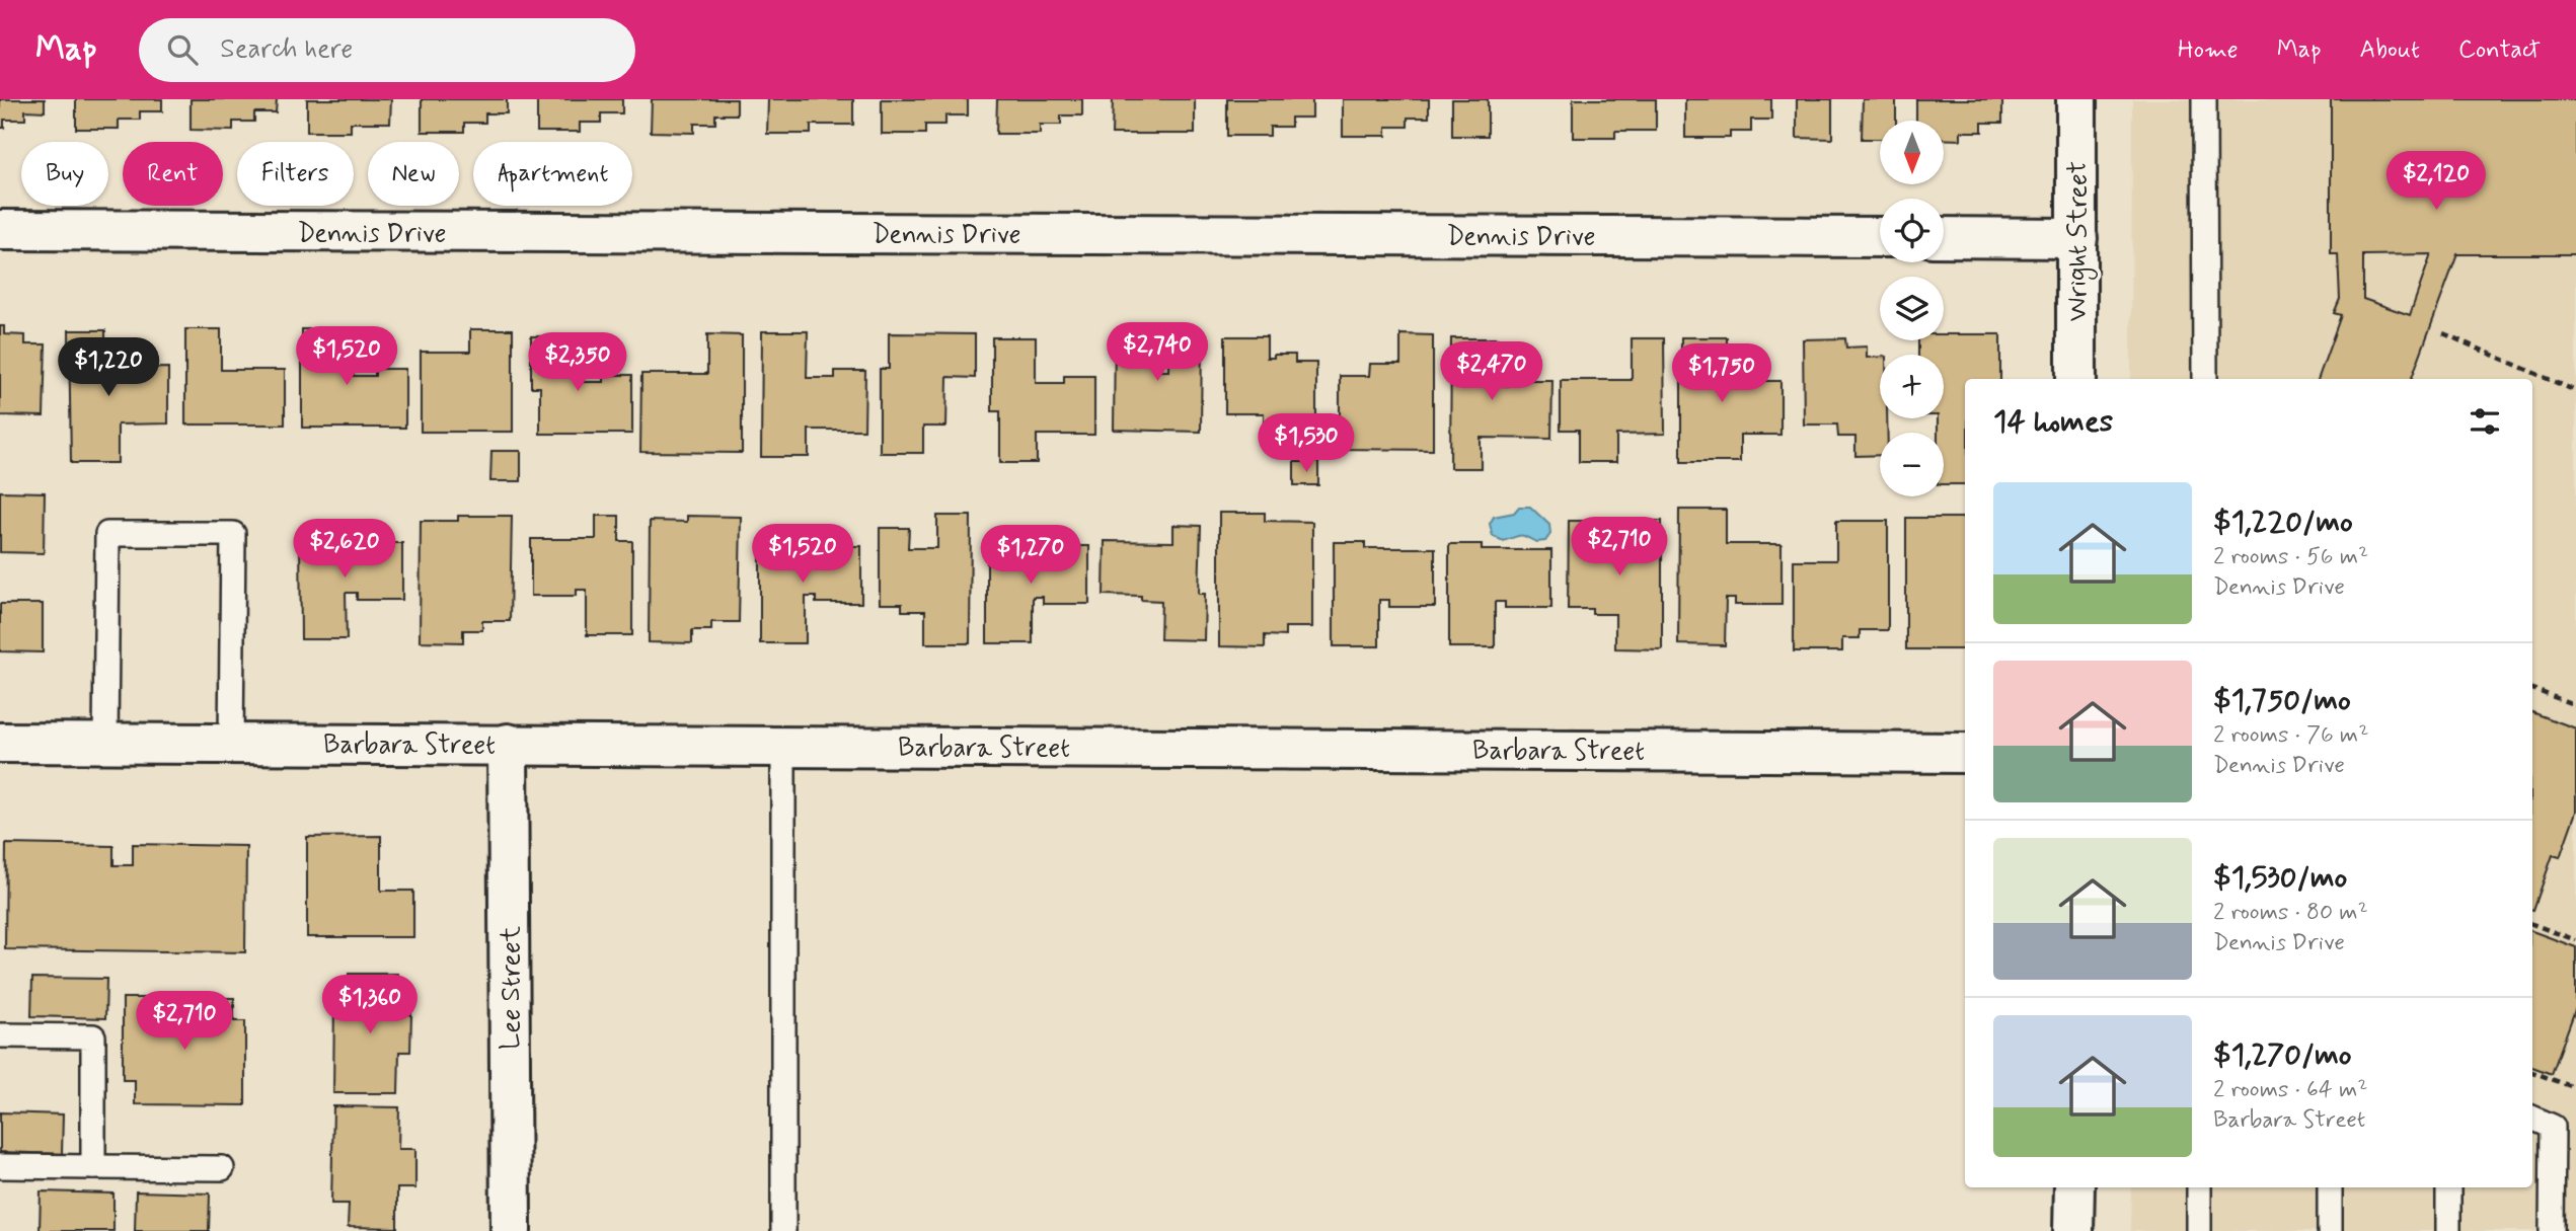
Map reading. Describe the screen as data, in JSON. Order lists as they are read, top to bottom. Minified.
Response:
{"streets":{"street":["Dennis Drive","Wright Street","Barbara Street","Lee Street"]},"crossings":[["Barbara Street","Lee Street"]],"north":"bottom","page":{"header":"Map","search":"Search here","nav":["Home","Map","About","Contact"],"map_buttons":["+","−"],"chip":["Buy","Rent","Filters","New","Apartment"],"price":["$2,120","$2,740","$1,520","$2,350","$1,220","$2,470","$1,750","$1,530","$2,710","$2,620","$1,520","$1,270","$1,360","$2,710"],"heading":"14 homes","list":[{"name":"$1,220/mo","note":"2 rooms · 56 m² · Dennis Drive"},{"name":"$1,750/mo","note":"2 rooms · 76 m² · Dennis Drive"},{"name":"$1,530/mo","note":"2 rooms · 80 m² · Dennis Drive"},{"name":"$1,270/mo","note":"2 rooms · 64 m² · Barbara Street"}]}}
